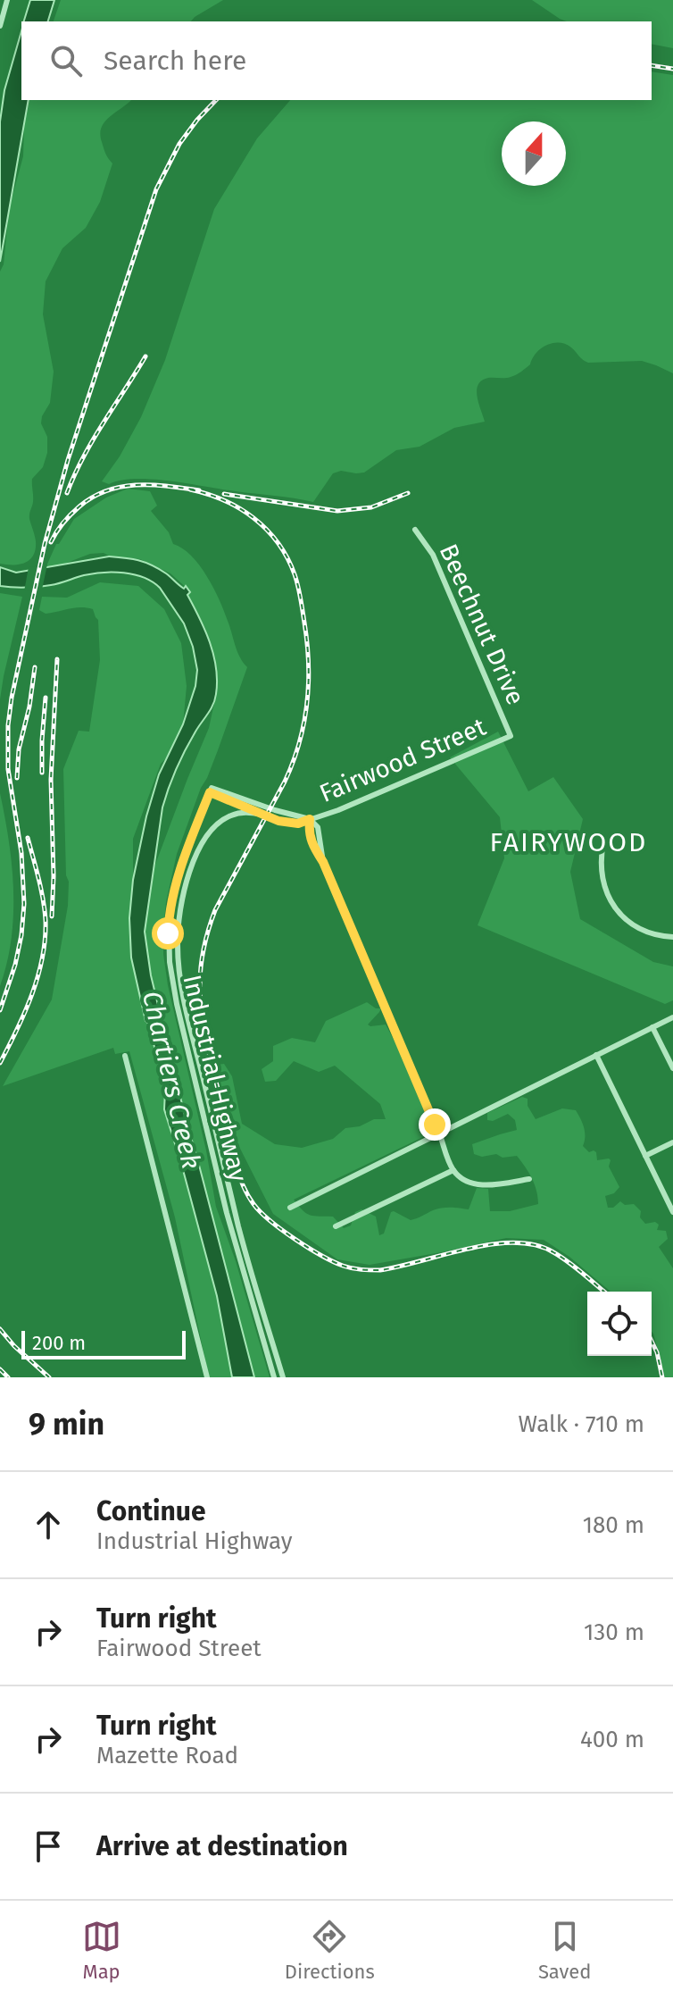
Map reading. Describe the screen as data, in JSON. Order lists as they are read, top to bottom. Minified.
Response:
{"streets":{"street":["Beechnut Drive","Fairwood Street","Industrial Highway"]},"crossings":[["Beechnut Drive","Fairwood Street"],["Fairwood Street","Industrial Highway"]],"districts":["FAIRYWOOD"],"water":["Chartiers Creek"],"scale_bar":"200 m","north":"top","page":{"search":"Search here","scale":"200 m","heading":["9 min","Walk · 710 m"],"list":[["Continue","Industrial Highway","180 m"],["Turn right","Fairwood Street","130 m"],["Turn right","Mazette Road","400 m"],"Arrive at destination"],"nav":["Map","Directions","Saved"]}}
